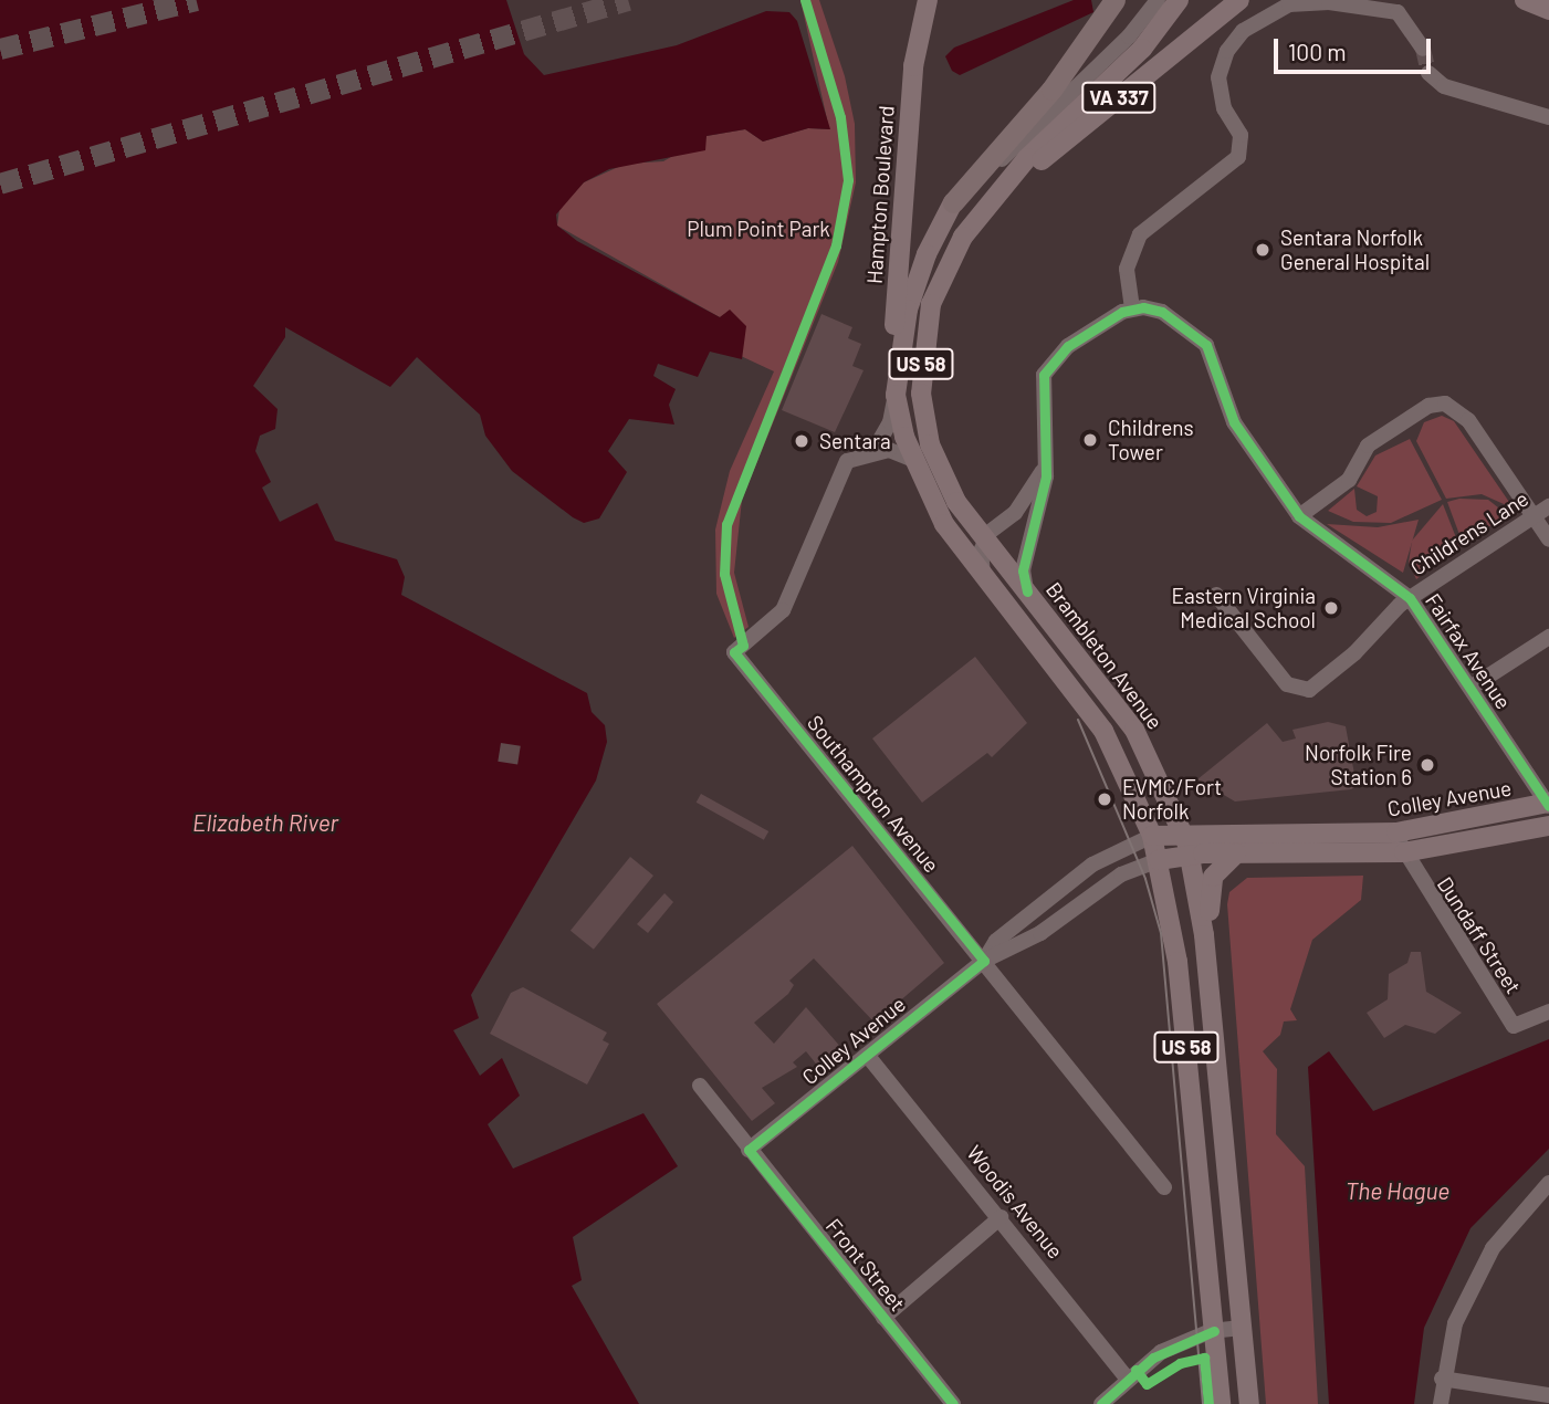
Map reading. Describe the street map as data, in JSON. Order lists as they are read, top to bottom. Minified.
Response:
{"streets":{"highway":["US 58"],"main road":["VA 337","Hampton Boulevard","Brambleton Avenue","Colley Avenue"],"street":["Childrens Lane","Fairfax Avenue","Southampton Avenue","Dundaff Street","Woodis Avenue","Front Street"]},"crossings":[["VA 337","Brambleton Avenue"],["Hampton Boulevard","US 58"],["US 58","Colley Avenue"],["Childrens Lane","Fairfax Avenue"],["Fairfax Avenue","Colley Avenue"],["Brambleton Avenue","Colley Avenue"],["Southampton Avenue","Colley Avenue"],["Colley Avenue","Dundaff Street"],["Colley Avenue","Woodis Avenue"],["Colley Avenue","Front Street"]],"water":["Elizabeth River","The Hague"],"parks":["Plum Point Park"],"places":["Sentara Norfolk General Hospital","Childrens Tower","Sentara","Eastern Virginia Medical School","Norfolk Fire Station 6","EVMC/Fort Norfolk"],"scale_bar":"100 m"}
